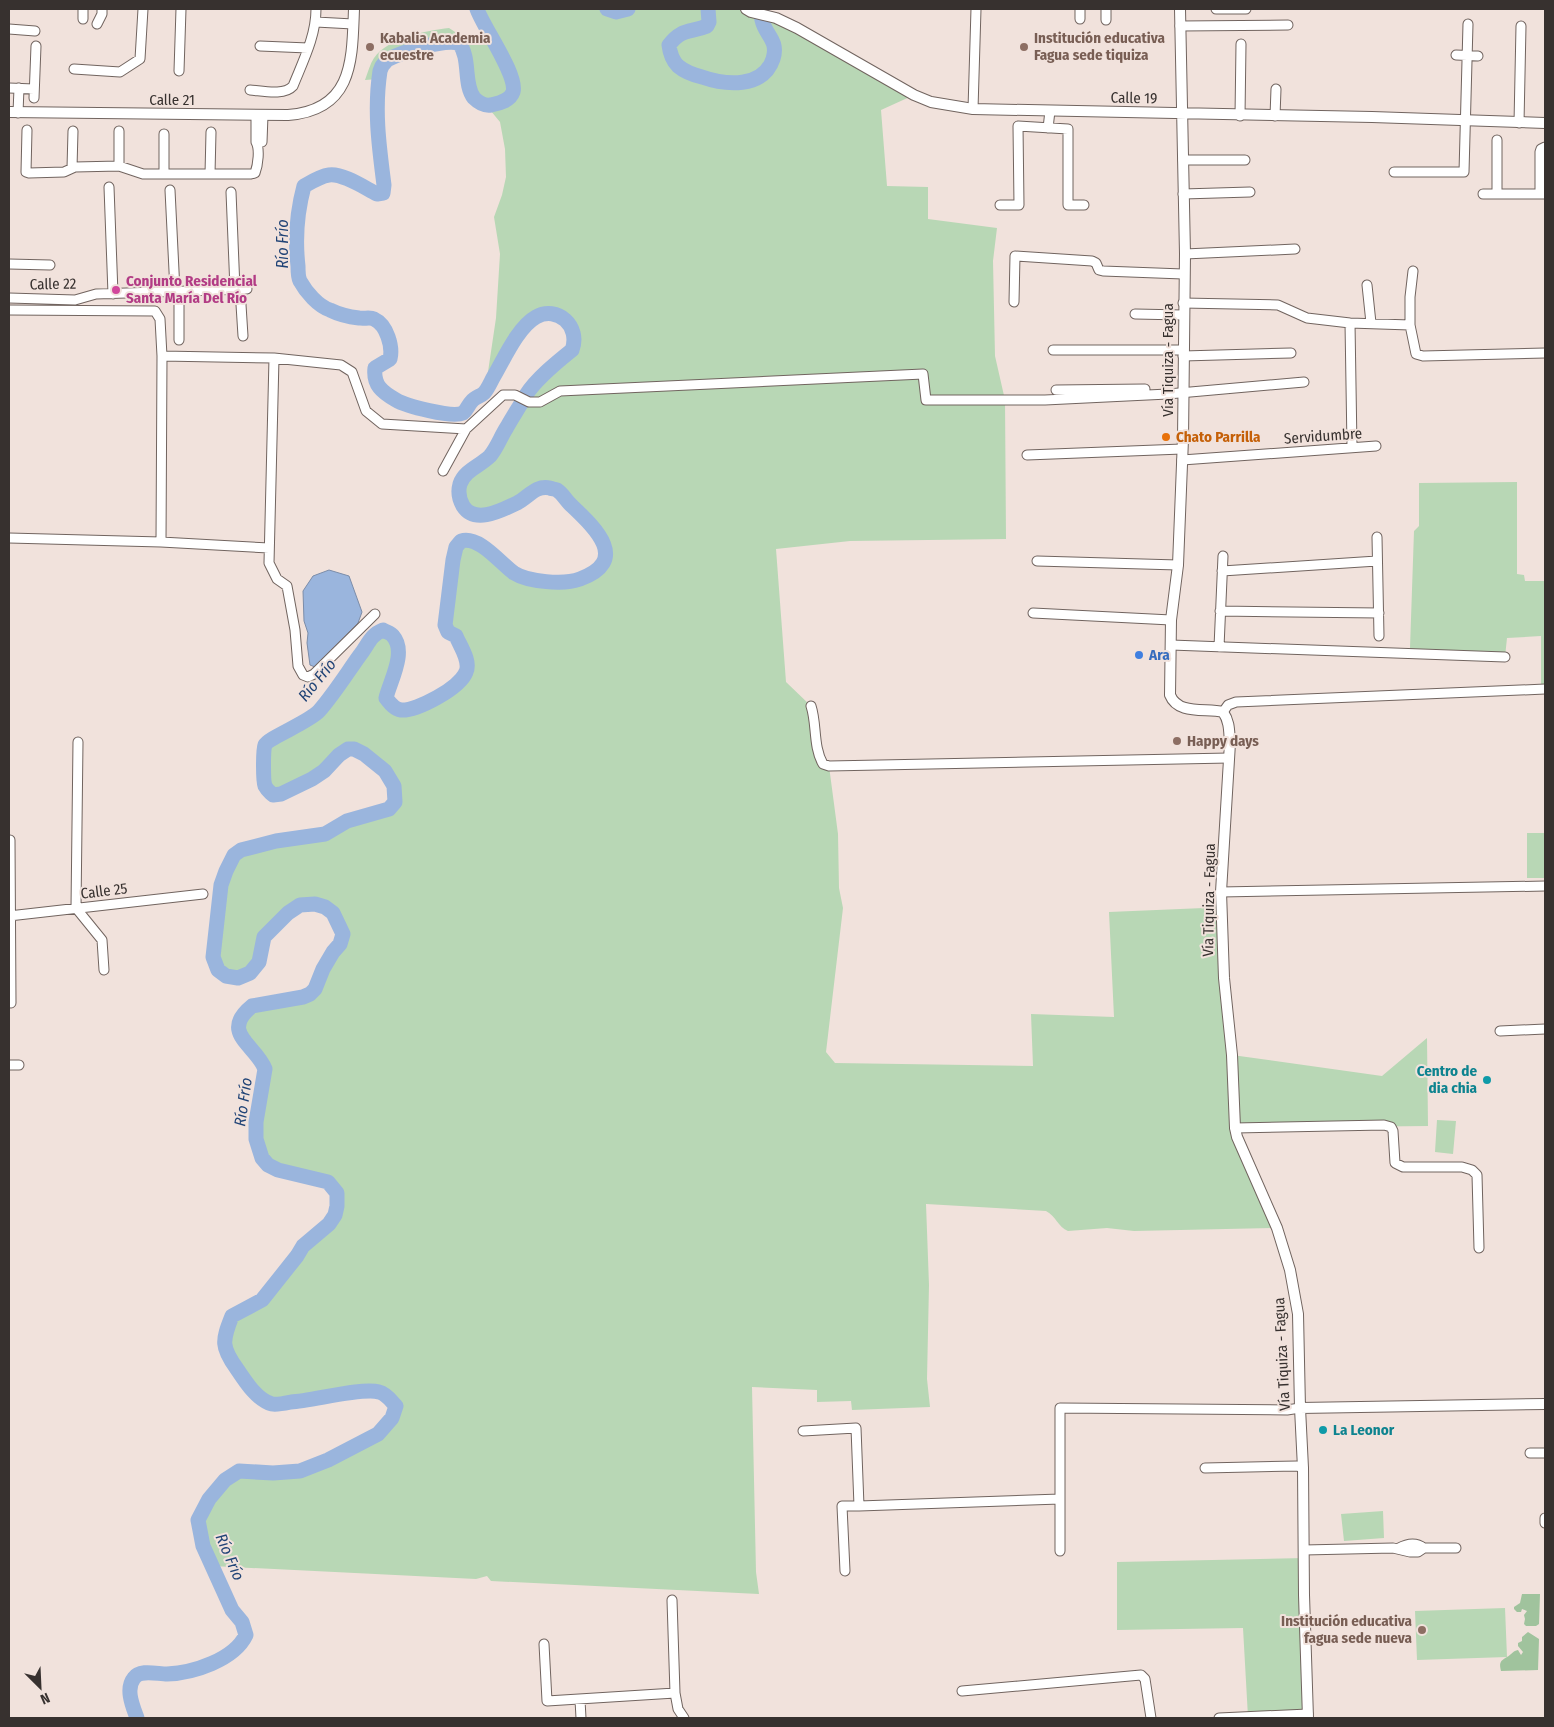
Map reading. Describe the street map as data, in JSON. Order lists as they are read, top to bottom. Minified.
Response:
{"streets":{"street":["Calle 19","Calle 21","Calle 22","Vía Tiquiza - Fagua","Servidumbre","Calle 25"]},"crossings":[["Calle 19","Vía Tiquiza - Fagua"],["Vía Tiquiza - Fagua","Servidumbre"]],"water":["Río Frío"],"places":["Kabalia Academia ecuestre","Institución educativa Fagua sede tiquiza","Conjunto Residencial Santa María Del Río","Chato Parrilla","Ara","Happy days","Centro de dia chia","La Leonor","Institución educativa fagua sede nueva"],"north":"bottom right"}
